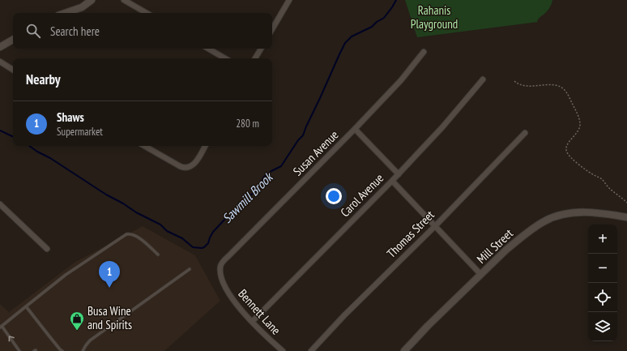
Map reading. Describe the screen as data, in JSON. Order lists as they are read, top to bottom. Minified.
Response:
{"streets":{"street":["Susan Avenue","Carol Avenue","Thomas Street","Mill Street","Bennett Lane"]},"crossings":[["Susan Avenue","Bennett Lane"],["Carol Avenue","Bennett Lane"]],"water":["Sawmill Brook"],"parks":["Rahanis Playground"],"places":{"shop":["Busa Wine and Spirits"]},"page":{"search":"Search here","heading":"Nearby","list":[{"mark":"1","name":"Shaws","note":"Supermarket","value":"280 m"}],"map_buttons":["+","−"],"pins":"1"}}
